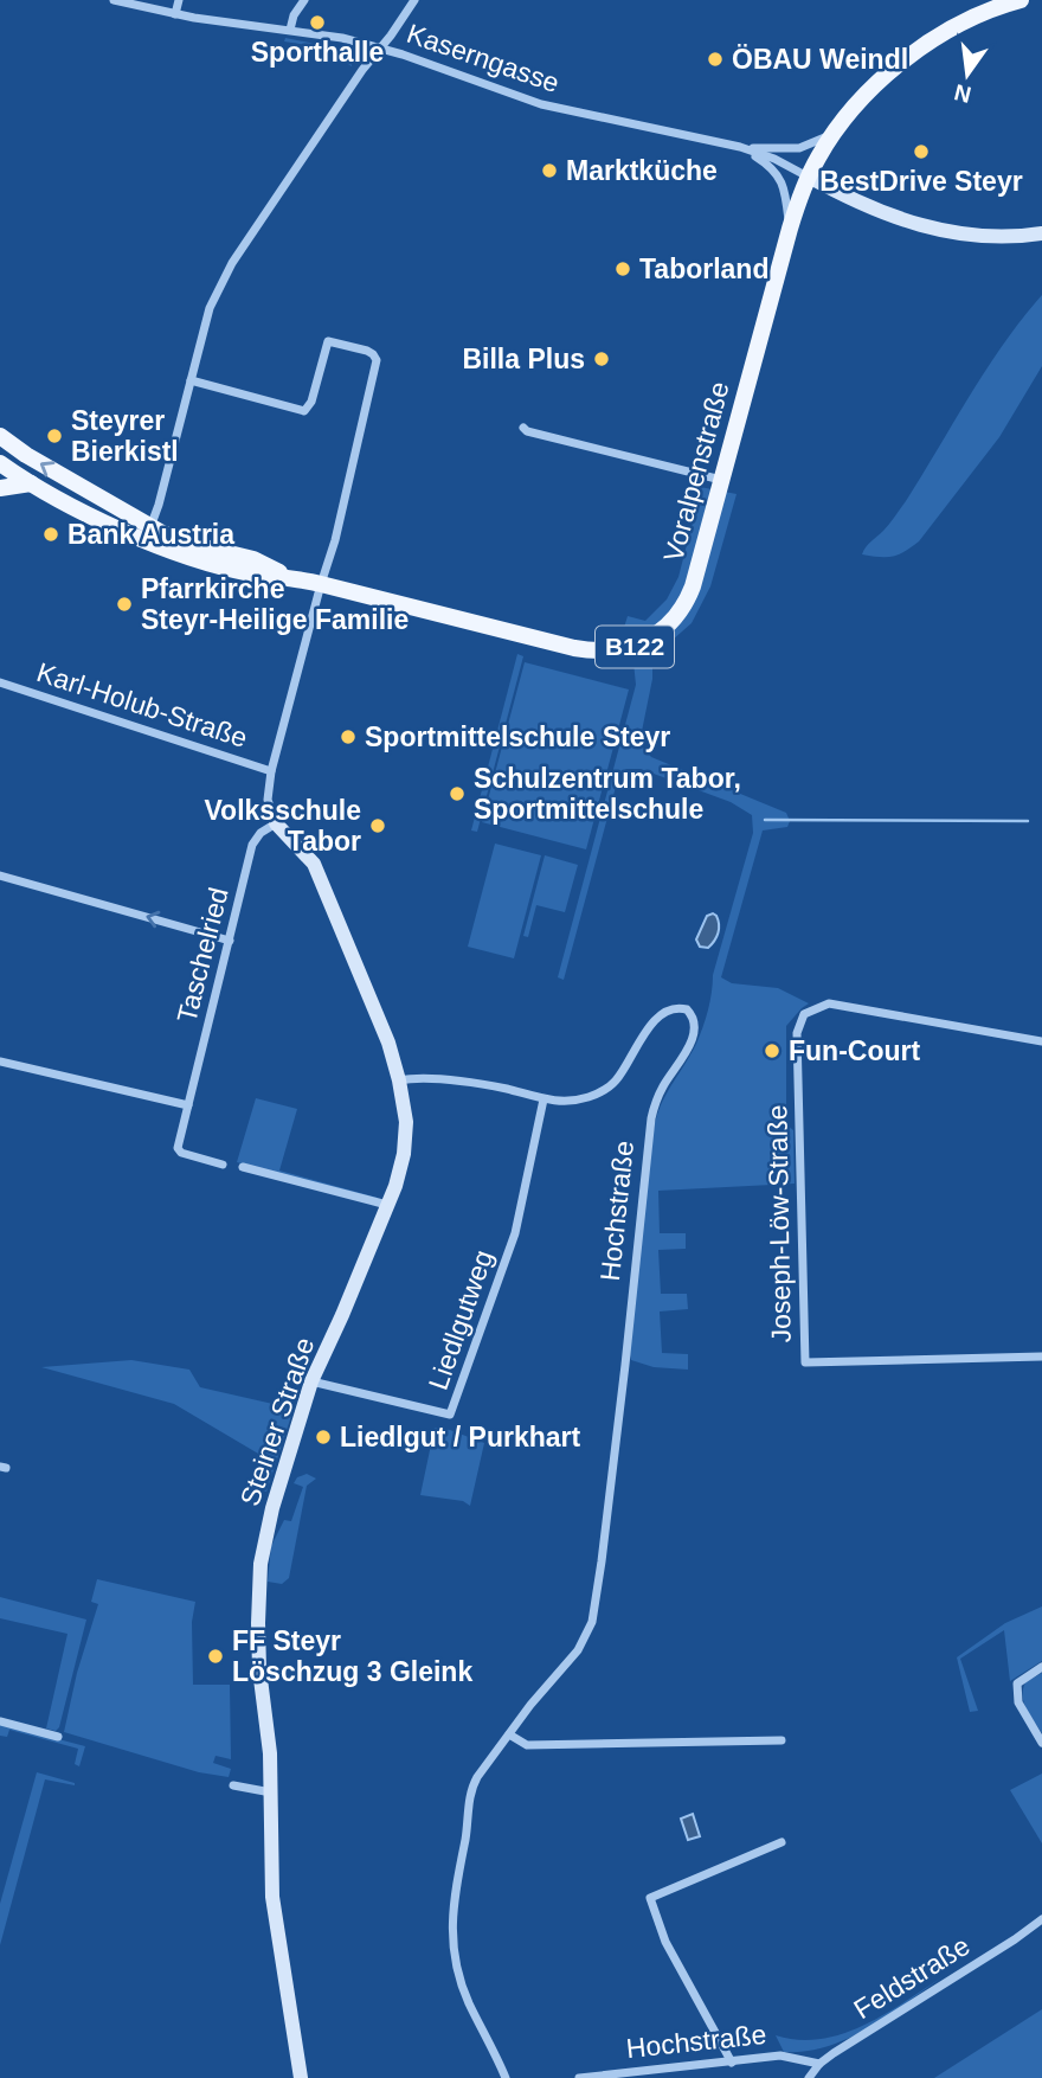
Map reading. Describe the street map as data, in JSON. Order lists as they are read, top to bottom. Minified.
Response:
{"streets":{"main road":["Voralpenstraße","B122"],"street":["Kaserngasse","Karl-Holub-Straße","Taschelried","Hochstraße","Joseph-Löw-Straße","Liedlgutweg","Steiner Straße","Feldstraße"]},"crossings":[["Kaserngasse","Voralpenstraße"],["Voralpenstraße","B122"],["Taschelried","Steiner Straße"],["Hochstraße","Liedlgutweg"],["Hochstraße","Steiner Straße"],["Hochstraße","Feldstraße"],["Liedlgutweg","Steiner Straße"]],"places":["Sporthalle","ÖBAU Weindl","BestDrive Steyr","Marktküche","Taborland","Billa Plus","Steyrer Bierkistl","Bank Austria","Pfarrkirche Steyr-Heilige Familie","Sportmittelschule Steyr","Schulzentrum Tabor, Sportmittelschule","Volksschule Tabor","Fun-Court","Liedlgut / Purkhart","FF Steyr Löschzug 3 Gleink"],"north":"bottom"}
